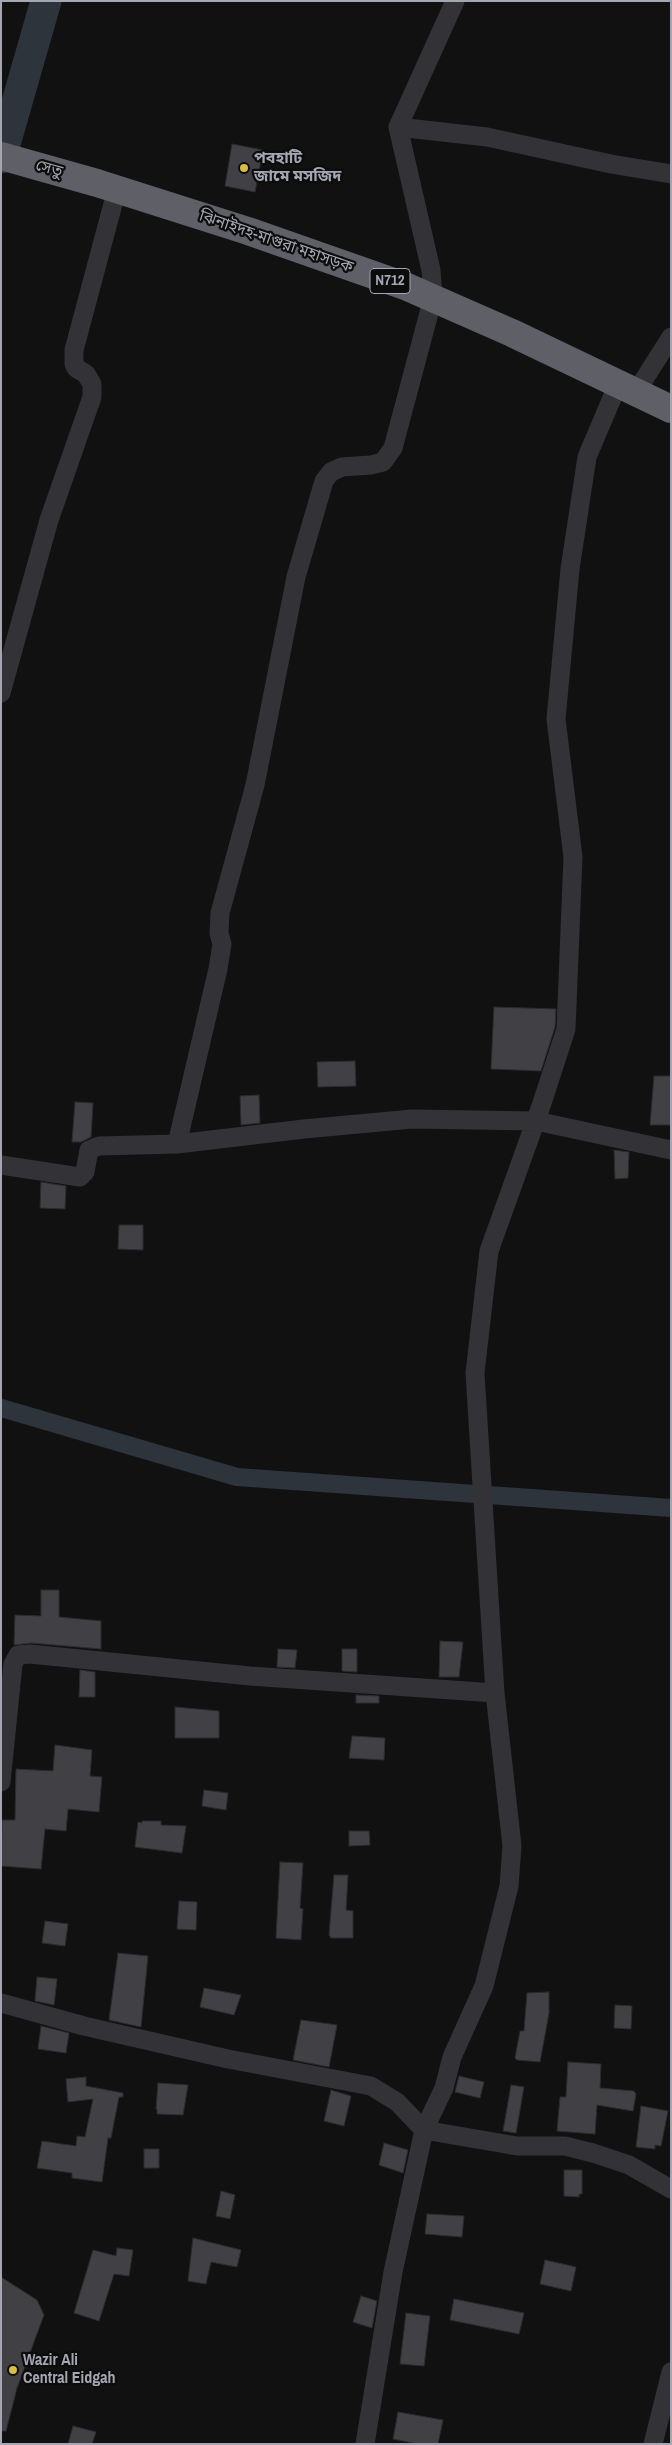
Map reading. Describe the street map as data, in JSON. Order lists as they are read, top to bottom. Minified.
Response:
{"streets":{"highway":["সেতু","ঝিনাইদহ-মাগুরা মহাসড়ক","N712"]},"crossings":[["সেতু","ঝিনাইদহ-মাগুরা মহাসড়ক"]],"places":["পবহাটি জামে মসজিদ","Wazir Ali Central Eidgah"]}
